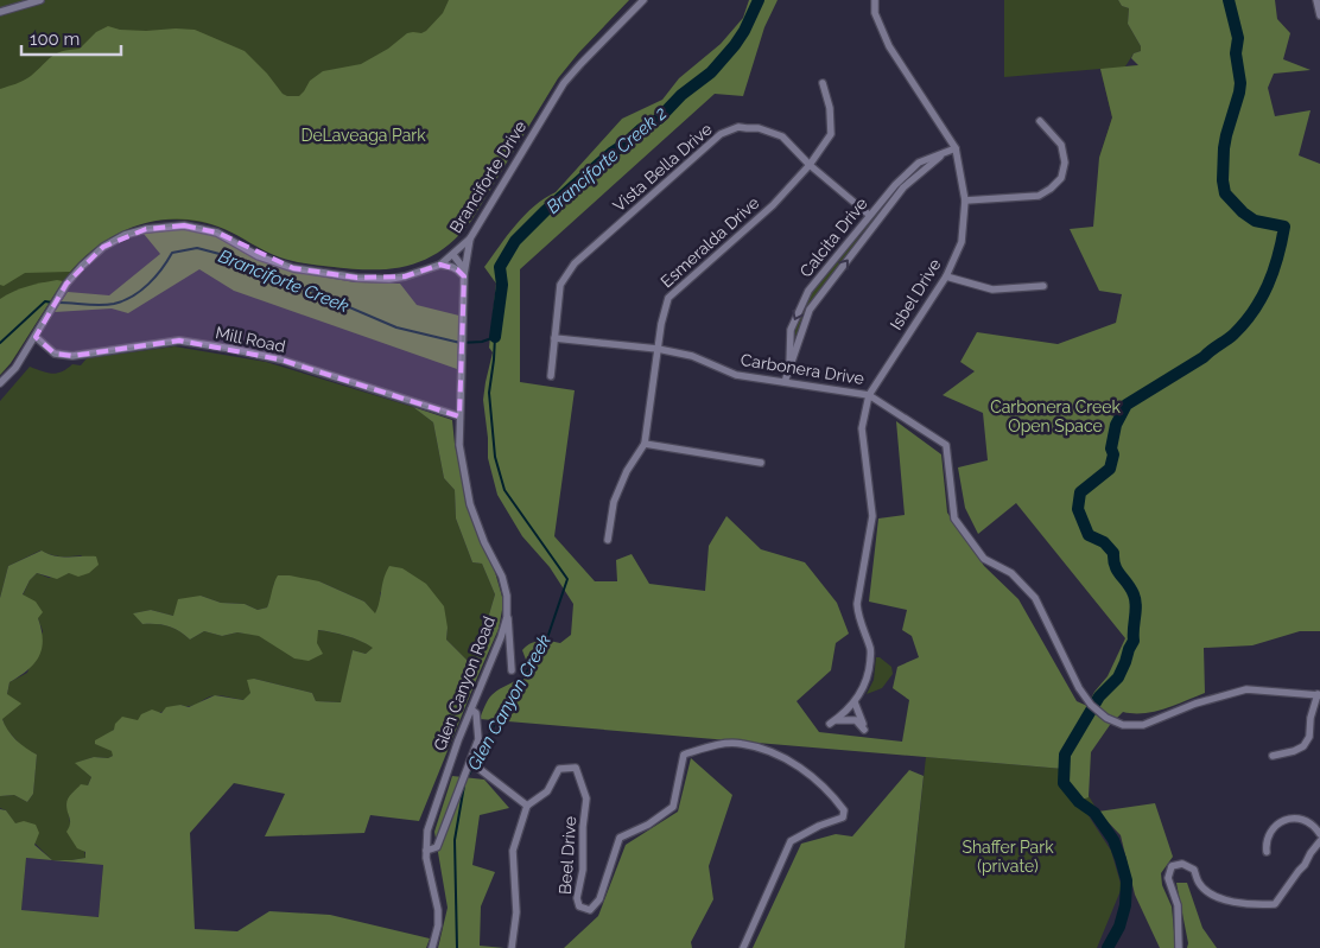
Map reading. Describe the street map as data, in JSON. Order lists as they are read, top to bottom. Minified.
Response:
{"streets":{"street":["Vista Bella Drive","Branciforte Drive","Calcita Drive","Esmeralda Drive","Isbel Drive","Mill Road","Carbonera Drive","Glen Canyon Road","Beel Drive"]},"crossings":[["Vista Bella Drive","Calcita Drive"],["Vista Bella Drive","Esmeralda Drive"],["Vista Bella Drive","Carbonera Drive"],["Branciforte Drive","Mill Road"],["Branciforte Drive","Glen Canyon Road"],["Calcita Drive","Isbel Drive"],["Calcita Drive","Carbonera Drive"],["Esmeralda Drive","Carbonera Drive"],["Isbel Drive","Carbonera Drive"],["Mill Road","Glen Canyon Road"]],"water":["Branciforte Creek 2","Branciforte Creek","Glen Canyon Creek"],"parks":["DeLaveaga Park","Carbonera Creek Open Space","Shaffer Park (private)"],"scale_bar":"100 m"}
